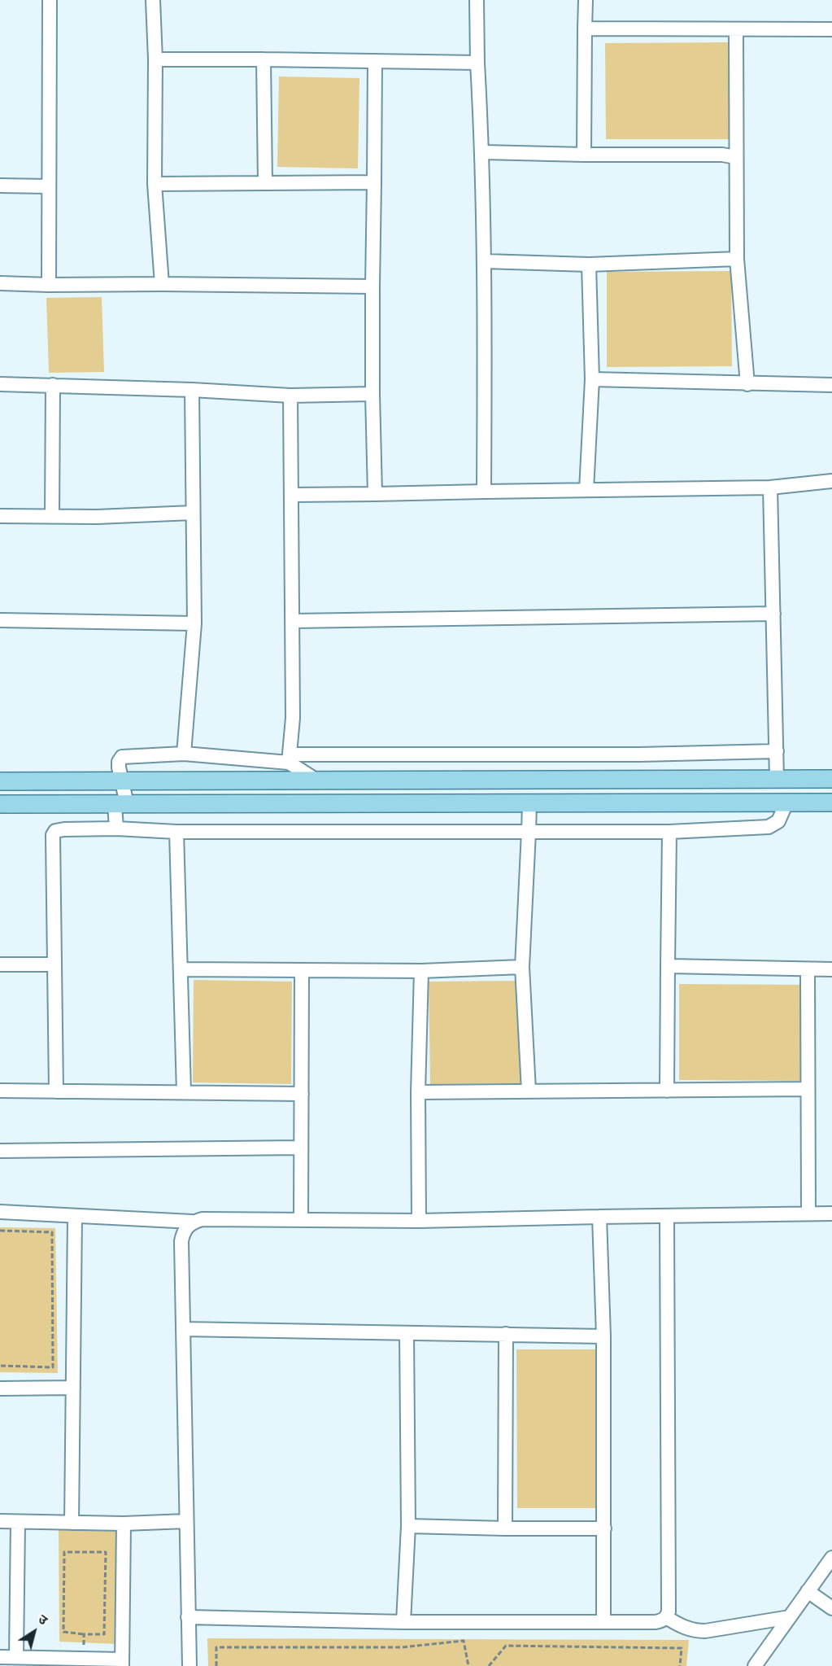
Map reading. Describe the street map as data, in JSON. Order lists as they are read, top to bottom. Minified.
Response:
{"north":"top right"}
